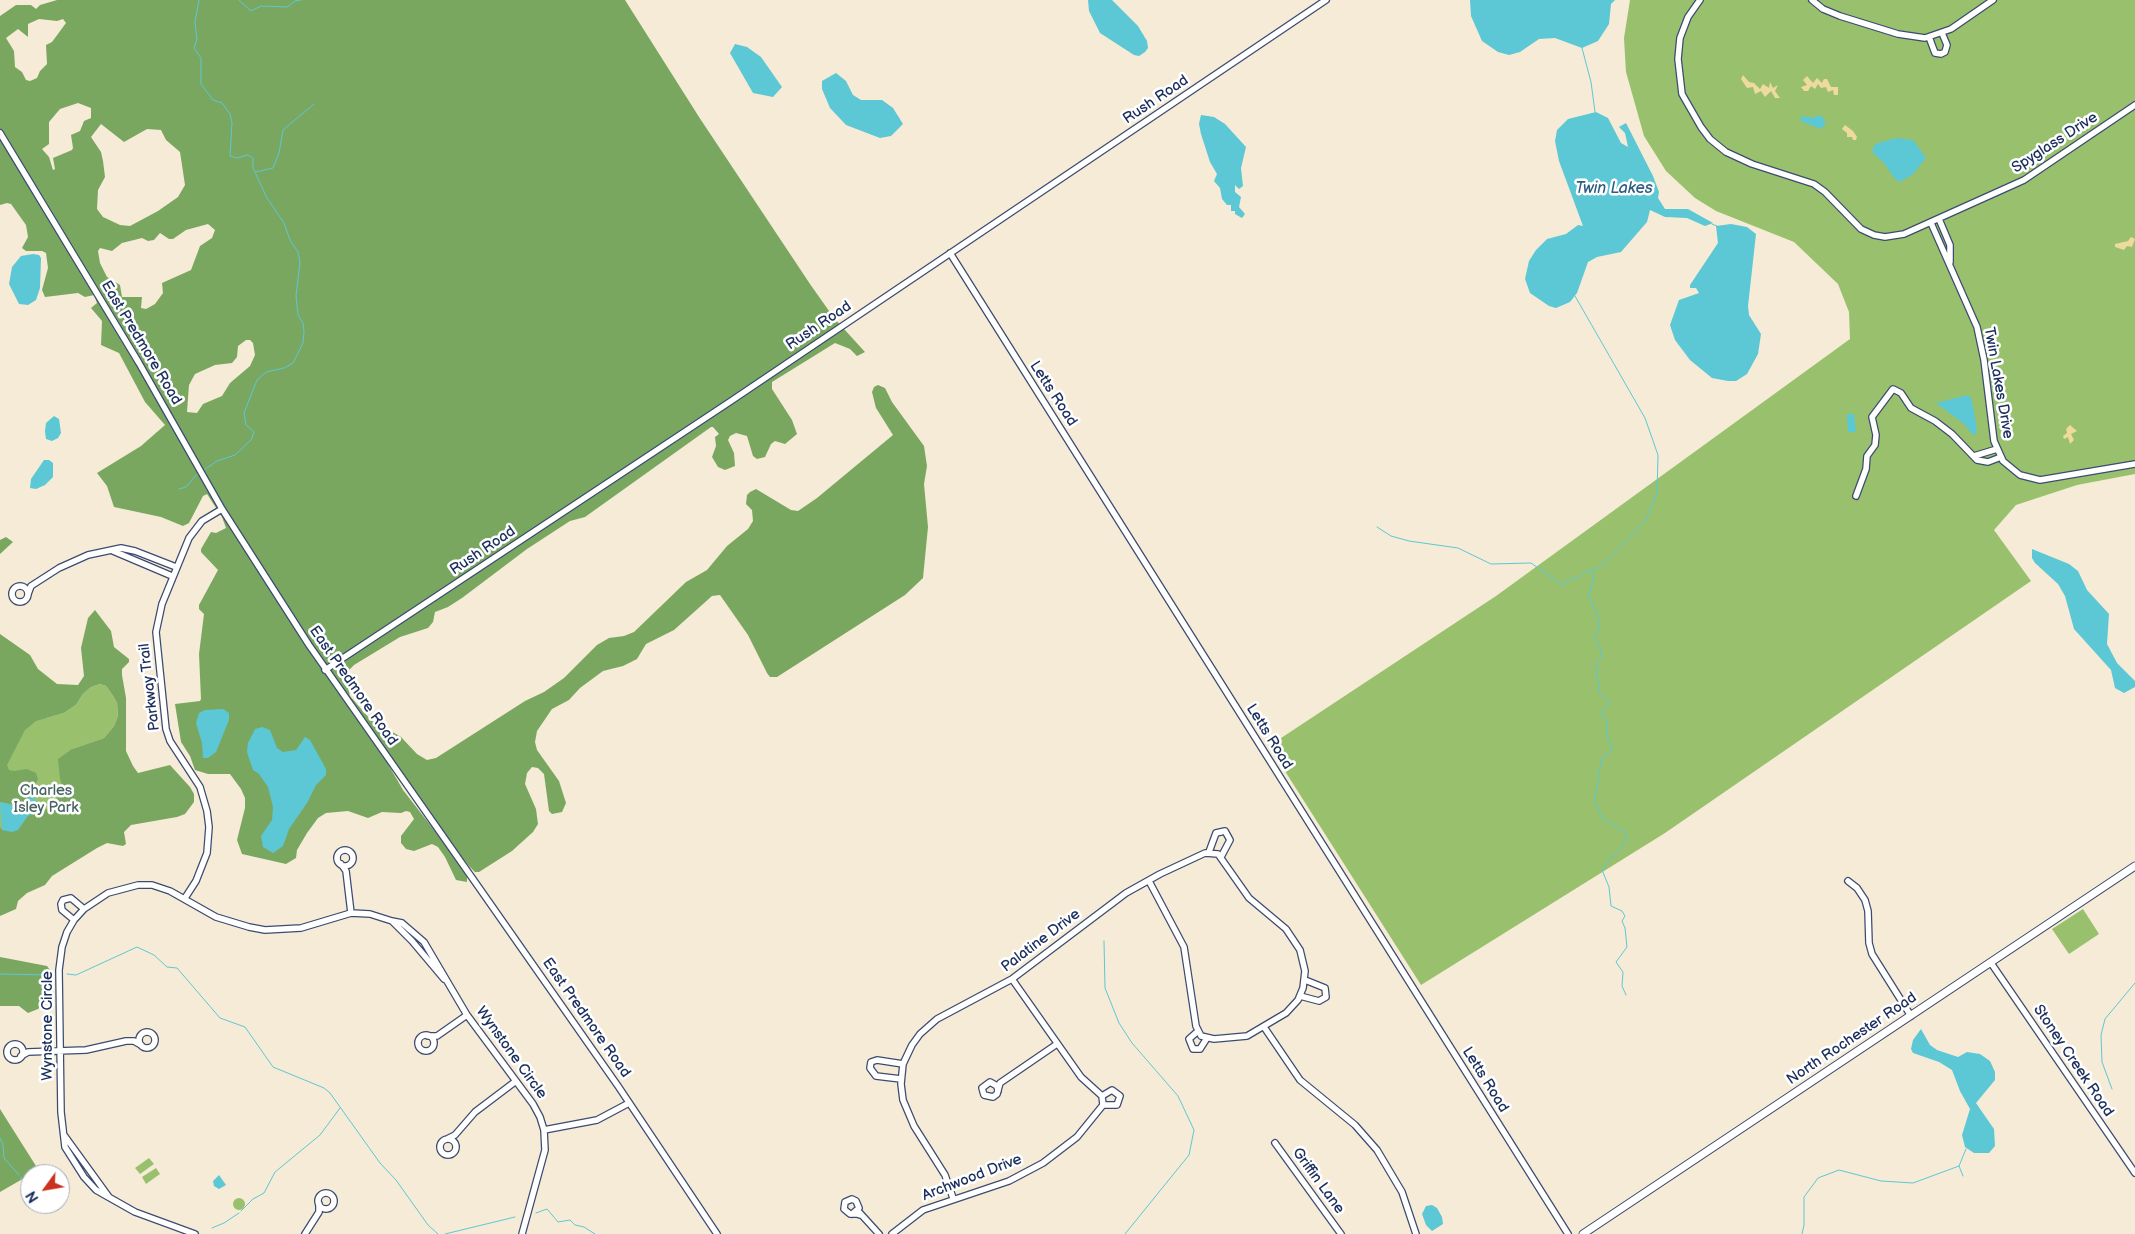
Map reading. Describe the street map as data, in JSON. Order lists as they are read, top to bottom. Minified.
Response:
{"streets":{"main road":["North Rochester Road"],"street":["Rush Road","Spyglass Drive","East Predmore Road","Twin Lakes Drive","Letts Road","Parkway Trail","Palatine Drive","Wynstone Circle","Stoney Creek Road","Archwood Drive","Griffin Lane"]},"crossings":[["Rush Road","East Predmore Road"],["Rush Road","Letts Road"],["Spyglass Drive","Twin Lakes Drive"],["East Predmore Road","Parkway Trail"],["Parkway Trail","Wynstone Circle"],["Palatine Drive","Archwood Drive"],["North Rochester Road","Stoney Creek Road"]],"water":["Twin Lakes"],"parks":["Charles Isley Park"],"north":"bottom left"}
